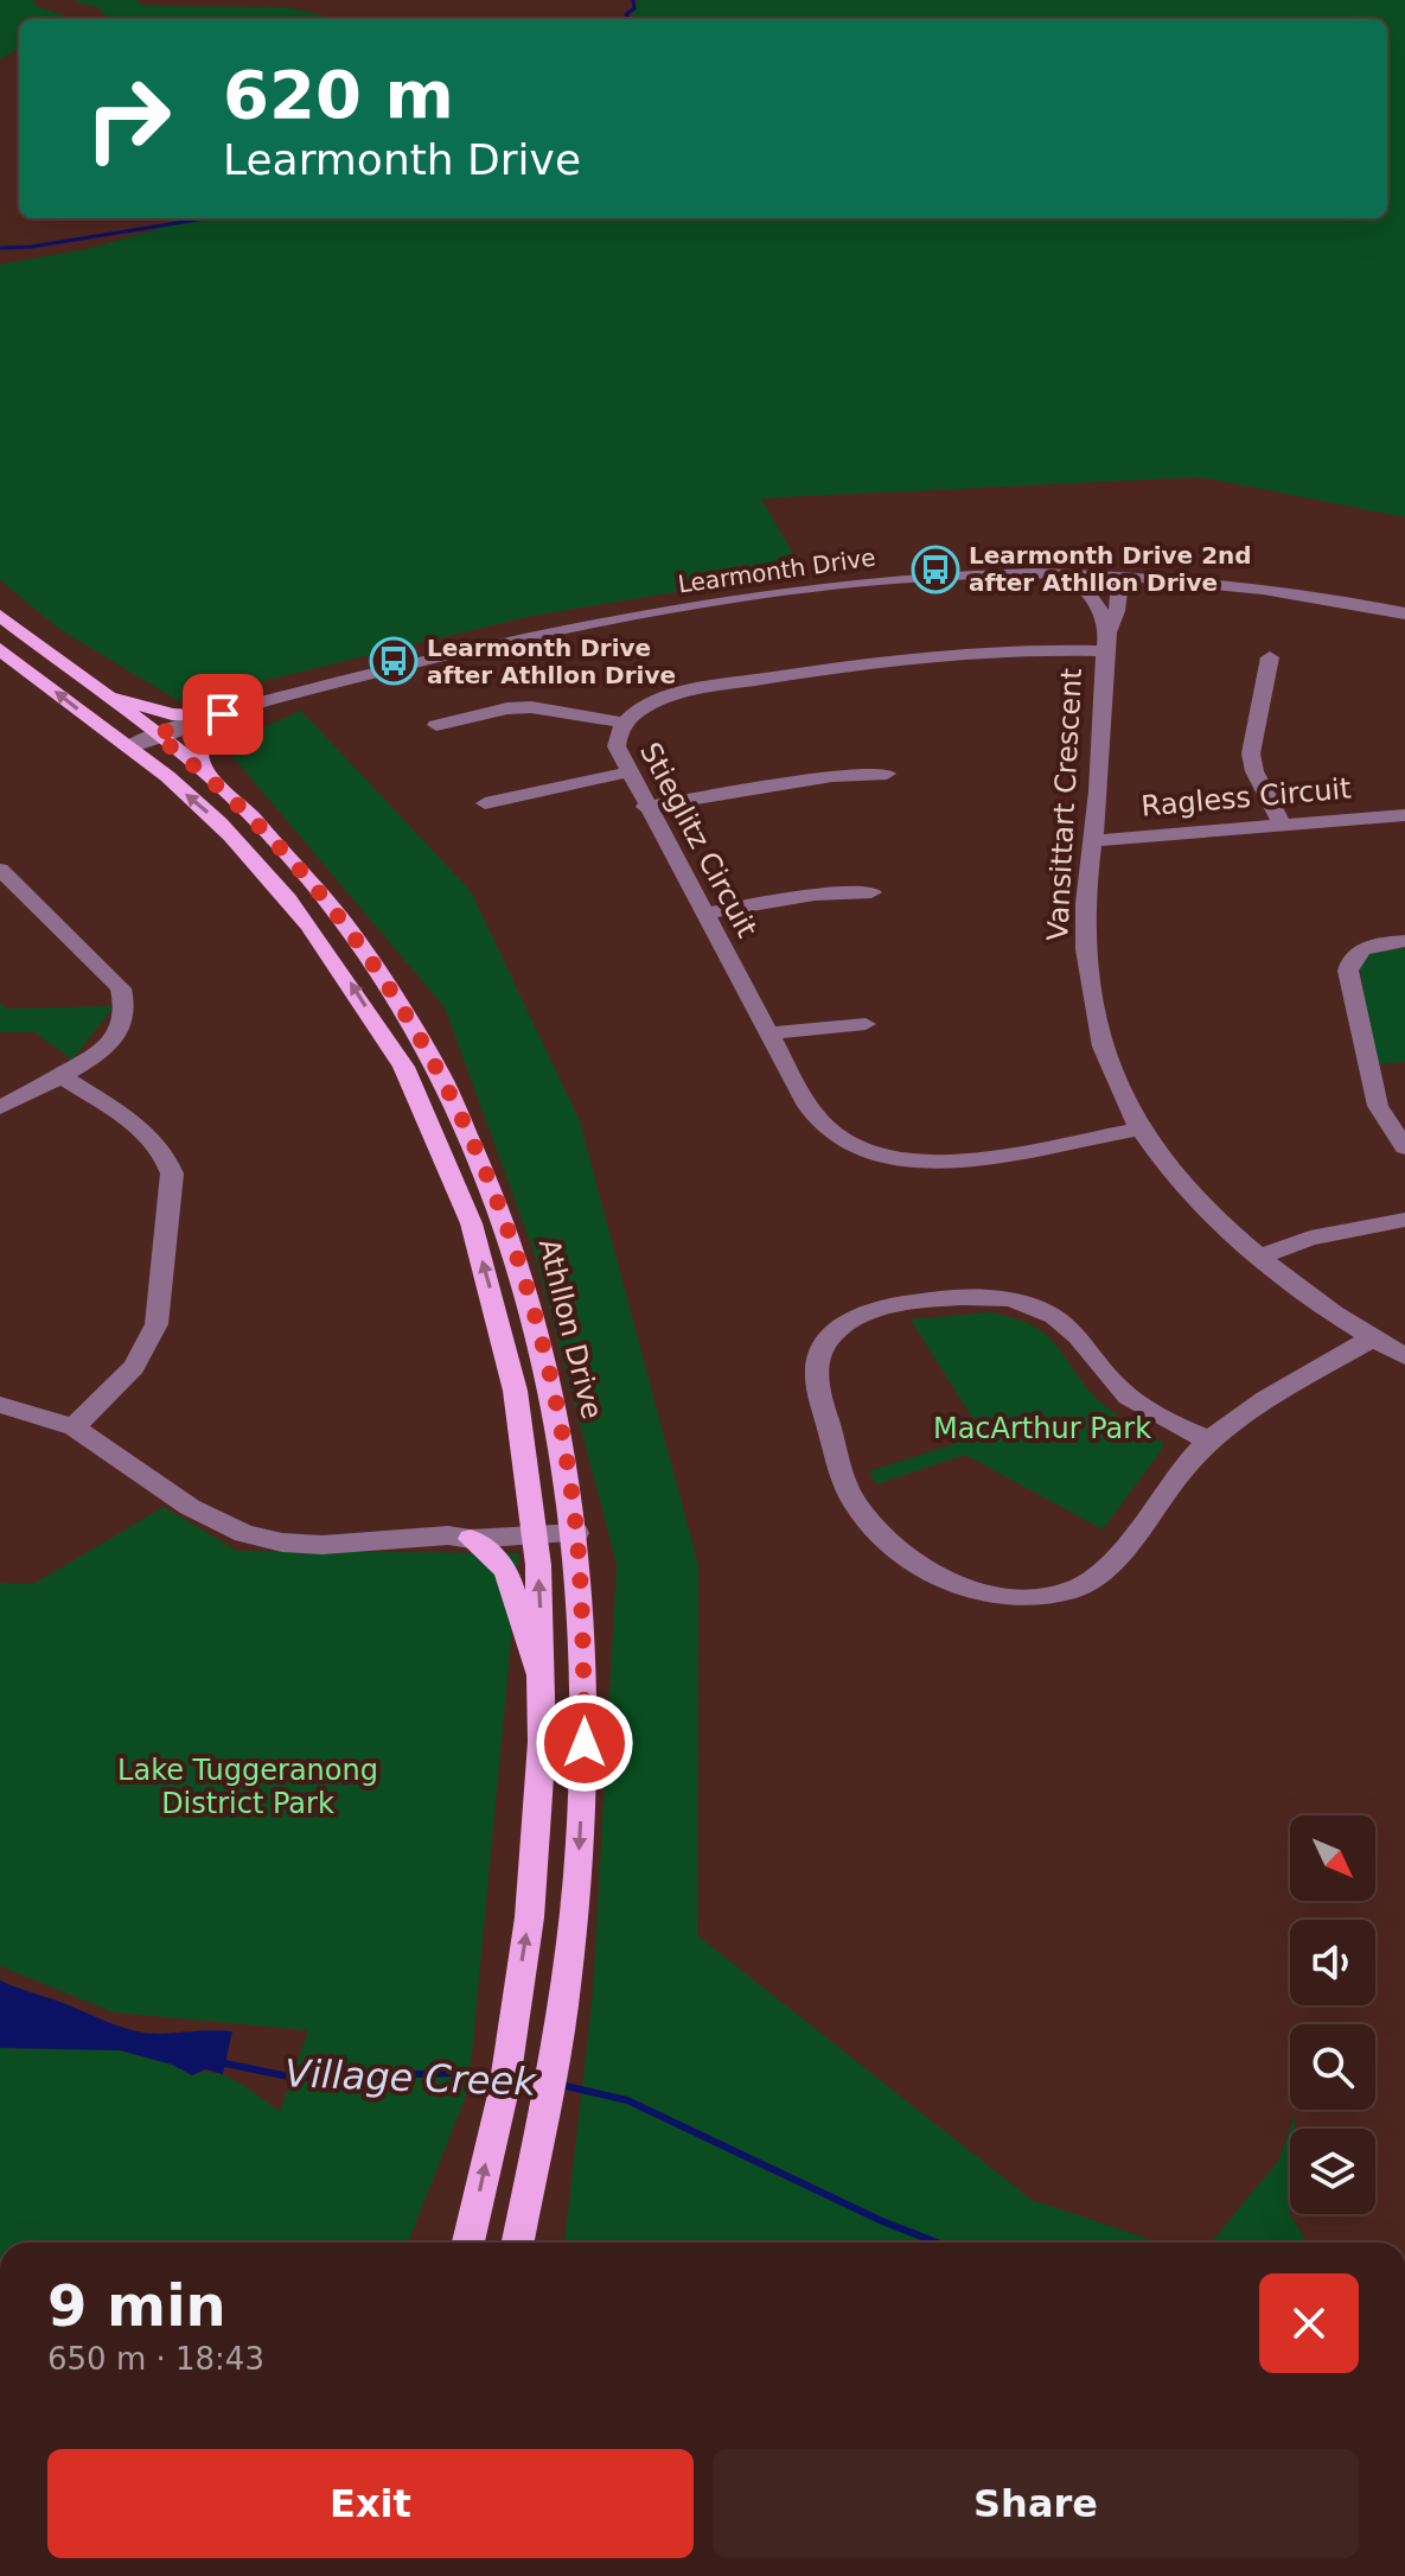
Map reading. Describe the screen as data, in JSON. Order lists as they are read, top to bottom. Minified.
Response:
{"streets":{"main road":["Athllon Drive"],"street":["Learmonth Drive","Ragless Circuit","Vansittart Crescent","Stieglitz Circuit"]},"crossings":[["Learmonth Drive","Vansittart Crescent"],["Learmonth Drive","Athllon Drive"],["Ragless Circuit","Vansittart Crescent"],["Vansittart Crescent","Stieglitz Circuit"]],"water":["Village Creek"],"parks":["MacArthur Park","Lake Tuggeranong District Park"],"places":{"bus stop":["Learmonth Drive 2nd after Athllon Drive","Learmonth Drive after Athllon Drive"]},"north":"bottom right","page":{"turn":["620 m","Learmonth Drive"],"heading":["9 min","650 m · 18:43"],"buttons":["Exit","Share"]}}
